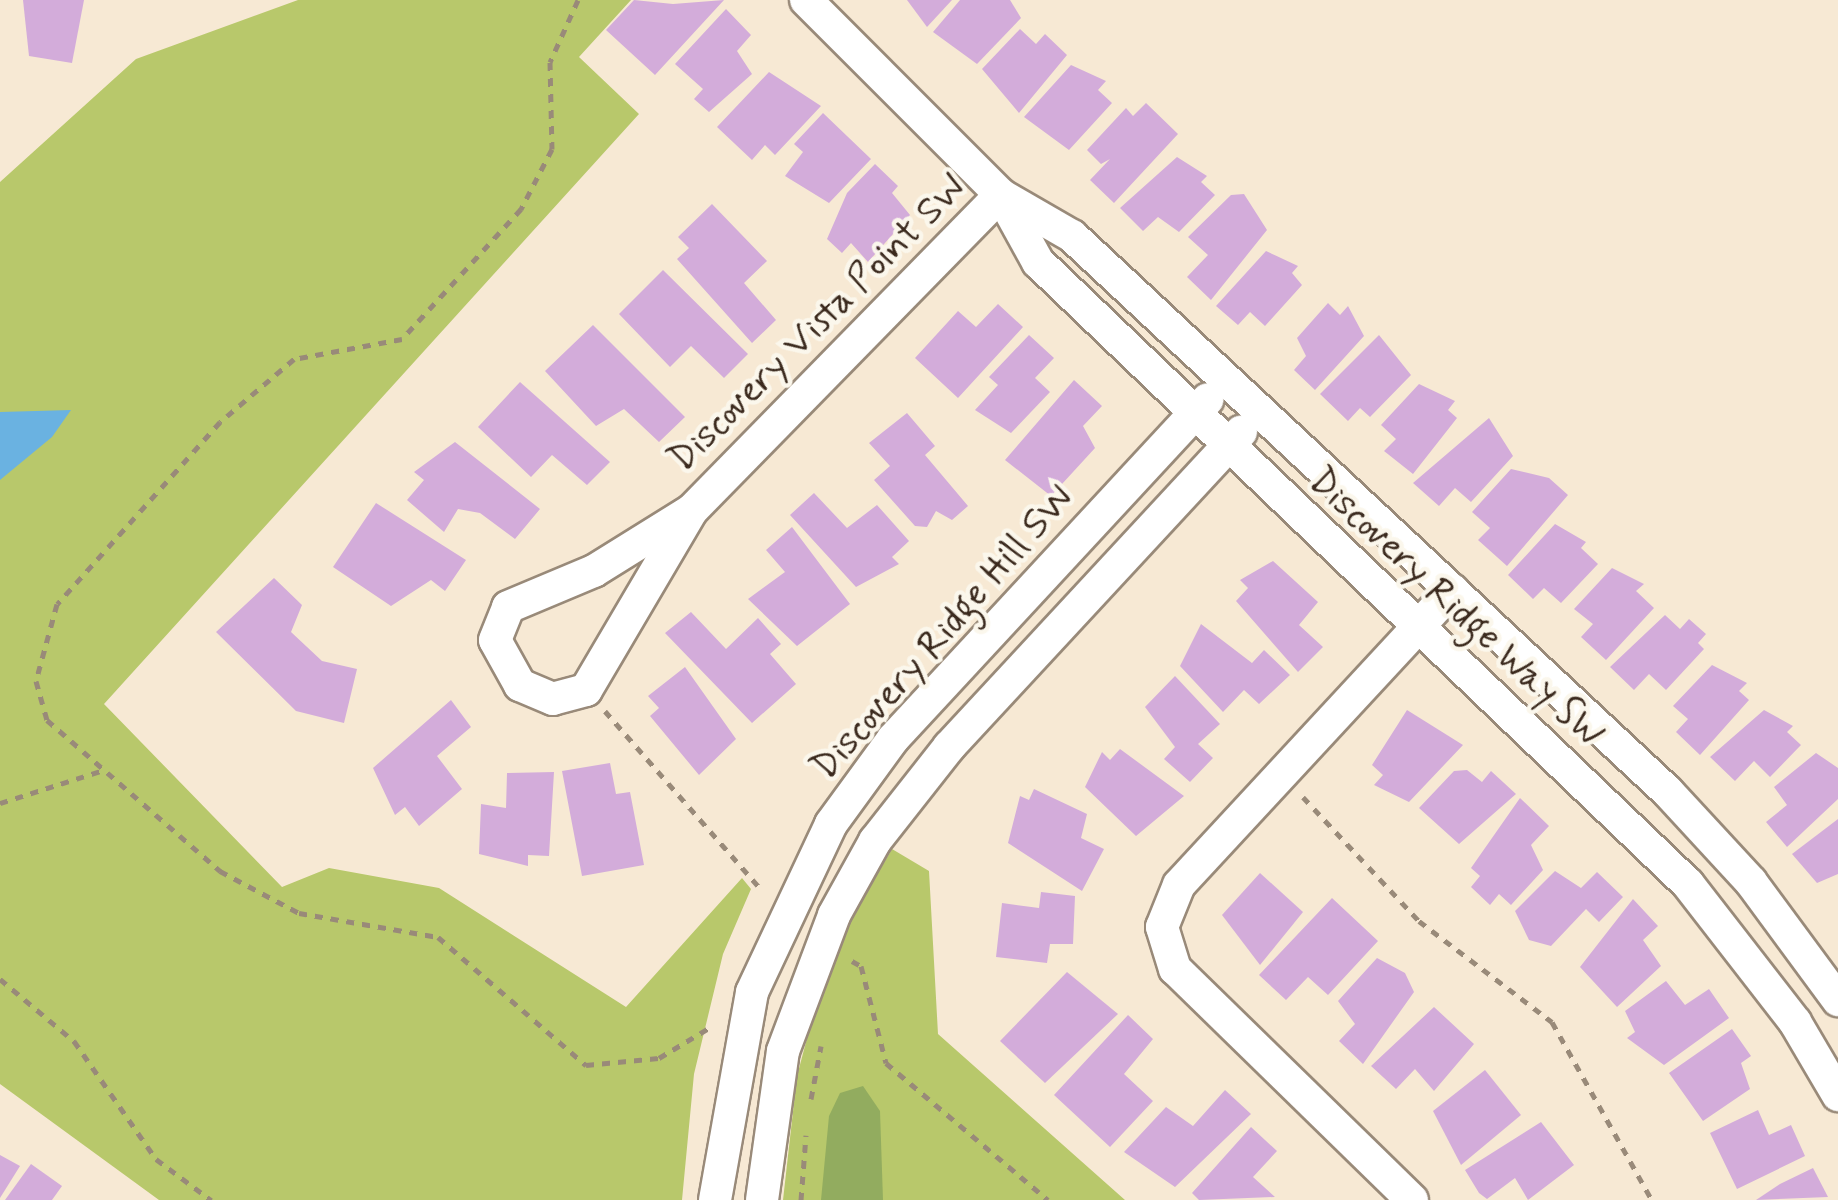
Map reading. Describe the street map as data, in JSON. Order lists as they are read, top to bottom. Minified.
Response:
{"streets":{"street":["Discovery Vista Point SW","Discovery Ridge Way SW","Discovery Ridge Hill SW"]},"crossings":[["Discovery Vista Point SW","Discovery Ridge Way SW"],["Discovery Ridge Way SW","Discovery Ridge Hill SW"]]}
